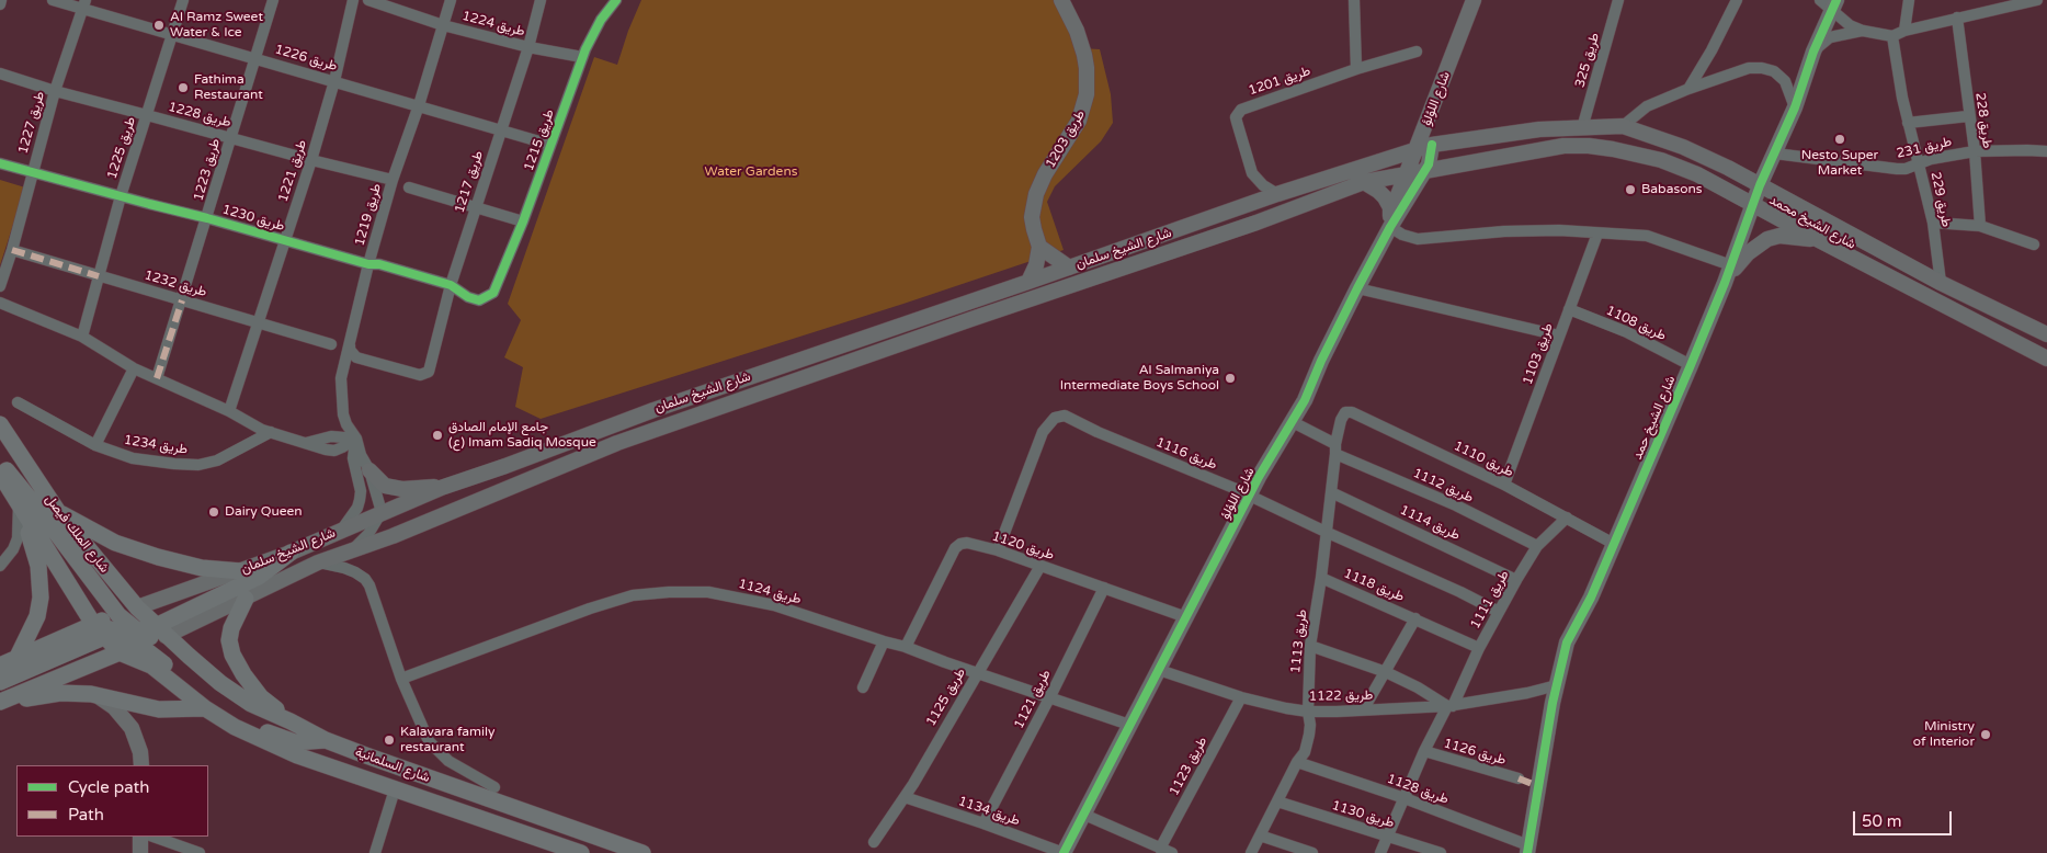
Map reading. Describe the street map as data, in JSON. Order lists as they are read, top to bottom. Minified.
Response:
{"streets":{"main road":["شارع اللؤلؤ","طريق 1203","شارع الشيخ محمد","شارع الشيخ سلمان","شارع الشيخ حمد","شارع الملك فيصل","شارع السلمانية"],"street":["طريق 1224","طريق 1226","طريق 325","طريق 1201","طريق 1228","طريق 228","طريق 1227","طريق 1215","طريق 1225","طريق 231","طريق 1223","طريق 1221","طريق 1217","طريق 229","طريق 1219","طريق 1230","طريق 1232","طريق 1108","طريق 1103","طريق 1234","طريق 1116","طريق 1110","طريق 1112","طريق 1114","طريق 1120","طريق 1118","طريق 1124","طريق 1111","طريق 1113","طريق 1122","طريق 1125","طريق 1121","طريق 1126","طريق 1123","طريق 1128","طريق 1134","طريق 1130"]},"crossings":[["طريق 1224","طريق 1215"],["طريق 1224","طريق 1217"],["طريق 1224","طريق 1219"],["طريق 1226","طريق 1227"],["طريق 1226","طريق 1215"],["طريق 1226","طريق 1225"],["طريق 1226","طريق 1223"],["طريق 1226","طريق 1221"],["طريق 1226","طريق 1217"],["طريق 1226","طريق 1219"],["طريق 325","شارع الشيخ محمد"],["طريق 1201","شارع الشيخ سلمان"],["شارع اللؤلؤ","شارع الشيخ محمد"],["شارع اللؤلؤ","شارع الشيخ سلمان"],["شارع اللؤلؤ","طريق 1116"],["شارع اللؤلؤ","طريق 1112"],["شارع اللؤلؤ","طريق 1120"],["شارع اللؤلؤ","طريق 1124"],["شارع اللؤلؤ","طريق 1122"],["شارع اللؤلؤ","طريق 1134"],["طريق 1228","طريق 1227"],["طريق 1228","طريق 1225"],["طريق 1228","طريق 1223"],["طريق 1228","طريق 1221"],["طريق 1228","طريق 1219"],["طريق 228","طريق 231"],["طريق 1227","طريق 1230"],["طريق 1227","طريق 1232"],["طريق 1203","شارع الشيخ سلمان"],["طريق 1215","طريق 1230"],["طريق 1225","طريق 1230"],["طريق 1225","طريق 1232"],["طريق 231","طريق 229"],["طريق 231","شارع الشيخ حمد"],["طريق 1223","طريق 1230"],["طريق 1223","طريق 1232"],["طريق 1221","طريق 1230"],["طريق 1221","طريق 1232"],["طريق 1217","طريق 1219"],["طريق 1217","طريق 1230"],["طريق 229","شارع الشيخ محمد"],["طريق 1219","طريق 1230"],["طريق 1219","شارع الشيخ سلمان"],["شارع الشيخ محمد","شارع الشيخ سلمان"],["شارع الشيخ محمد","شارع الشيخ حمد"],["شارع الشيخ سلمان","شارع الملك فيصل"],["شارع الشيخ سلمان","شارع السلمانية"],["طريق 1108","طريق 1103"],["طريق 1108","شارع الشيخ حمد"],["طريق 1103","طريق 1110"],["شارع الشيخ حمد","طريق 1110"],["شارع الشيخ حمد","طريق 1122"],["شارع الشيخ حمد","طريق 1128"],["طريق 1116","طريق 1120"],["طريق 1116","طريق 1111"],["طريق 1116","طريق 1113"],["طريق 1110","طريق 1111"],["طريق 1110","طريق 1113"],["طريق 1112","طريق 1111"],["طريق 1112","طريق 1113"],["طريق 1114","طريق 1111"],["طريق 1114","طريق 1113"],["شارع الملك فيصل","شارع السلمانية"],["طريق 1120","طريق 1124"],["طريق 1120","طريق 1125"],["طريق 1120","طريق 1121"],["طريق 1118","طريق 1111"],["طريق 1118","طريق 1113"],["طريق 1118","طريق 1122"],["طريق 1124","طريق 1125"],["طريق 1124","طريق 1121"],["طريق 1111","طريق 1122"],["طريق 1111","طريق 1126"],["طريق 1111","طريق 1128"],["طريق 1111","طريق 1130"],["طريق 1113","طريق 1122"],["طريق 1113","طريق 1128"],["طريق 1113","طريق 1130"],["طريق 1122","طريق 1123"],["طريق 1125","طريق 1134"],["طريق 1121","طريق 1134"]],"parks":["Water Gardens"],"places":["Al Ramz Sweet Water & Ice","Fathima Restaurant","Nesto Super Market","Babasons","Al Salmaniya Intermediate Boys School","جامع الإمام الصادق (ع) Imam Sadiq Mosque","Dairy Queen","Ministry of Interior","Kalavara family restaurant"],"legend":["Cycle path","Path"],"scale_bar":"50 m"}
